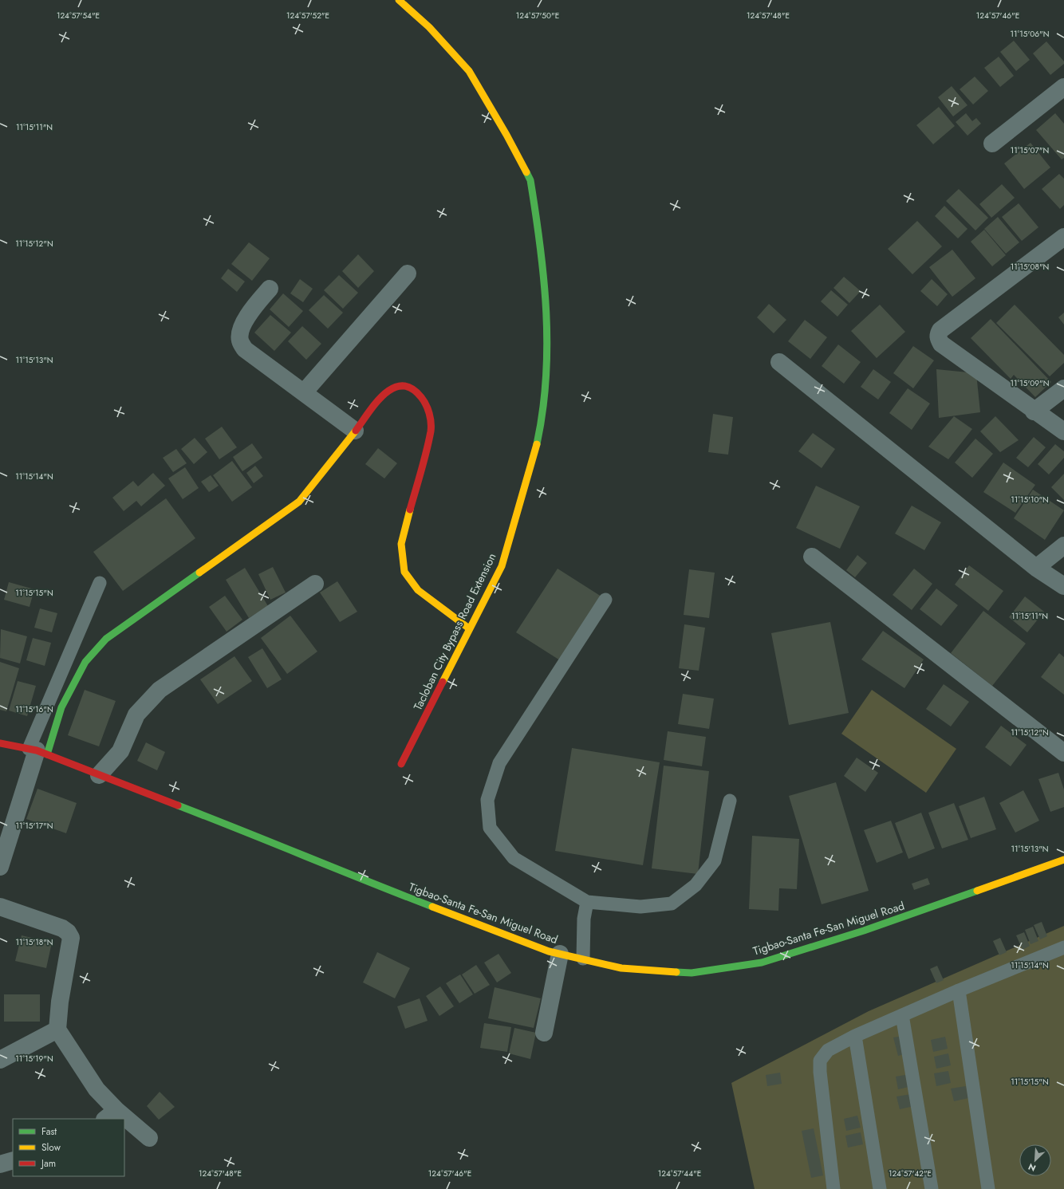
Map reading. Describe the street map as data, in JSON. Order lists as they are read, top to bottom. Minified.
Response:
{"streets":{"main road":["Tacloban City Bypass Road Extension","Tigbao-Santa Fe-San Miguel Road"]},"legend":["Fast","Slow","Jam"],"north":"bottom left","coordinates":["124°57'54\"E","124°57'52\"E","124°57'50\"E","124°57'48\"E","124°57'46\"E","11°15'06\"N","11°15'11\"N","11°15'07\"N","11°15'12\"N","11°15'08\"N","11°15'13\"N","11°15'09\"N","11°15'14\"N","11°15'10\"N","11°15'15\"N","11°15'16\"N","11°15'17\"N","11°15'18\"N","11°15'19\"N","124°57'44\"E","124°57'42\"E"]}
